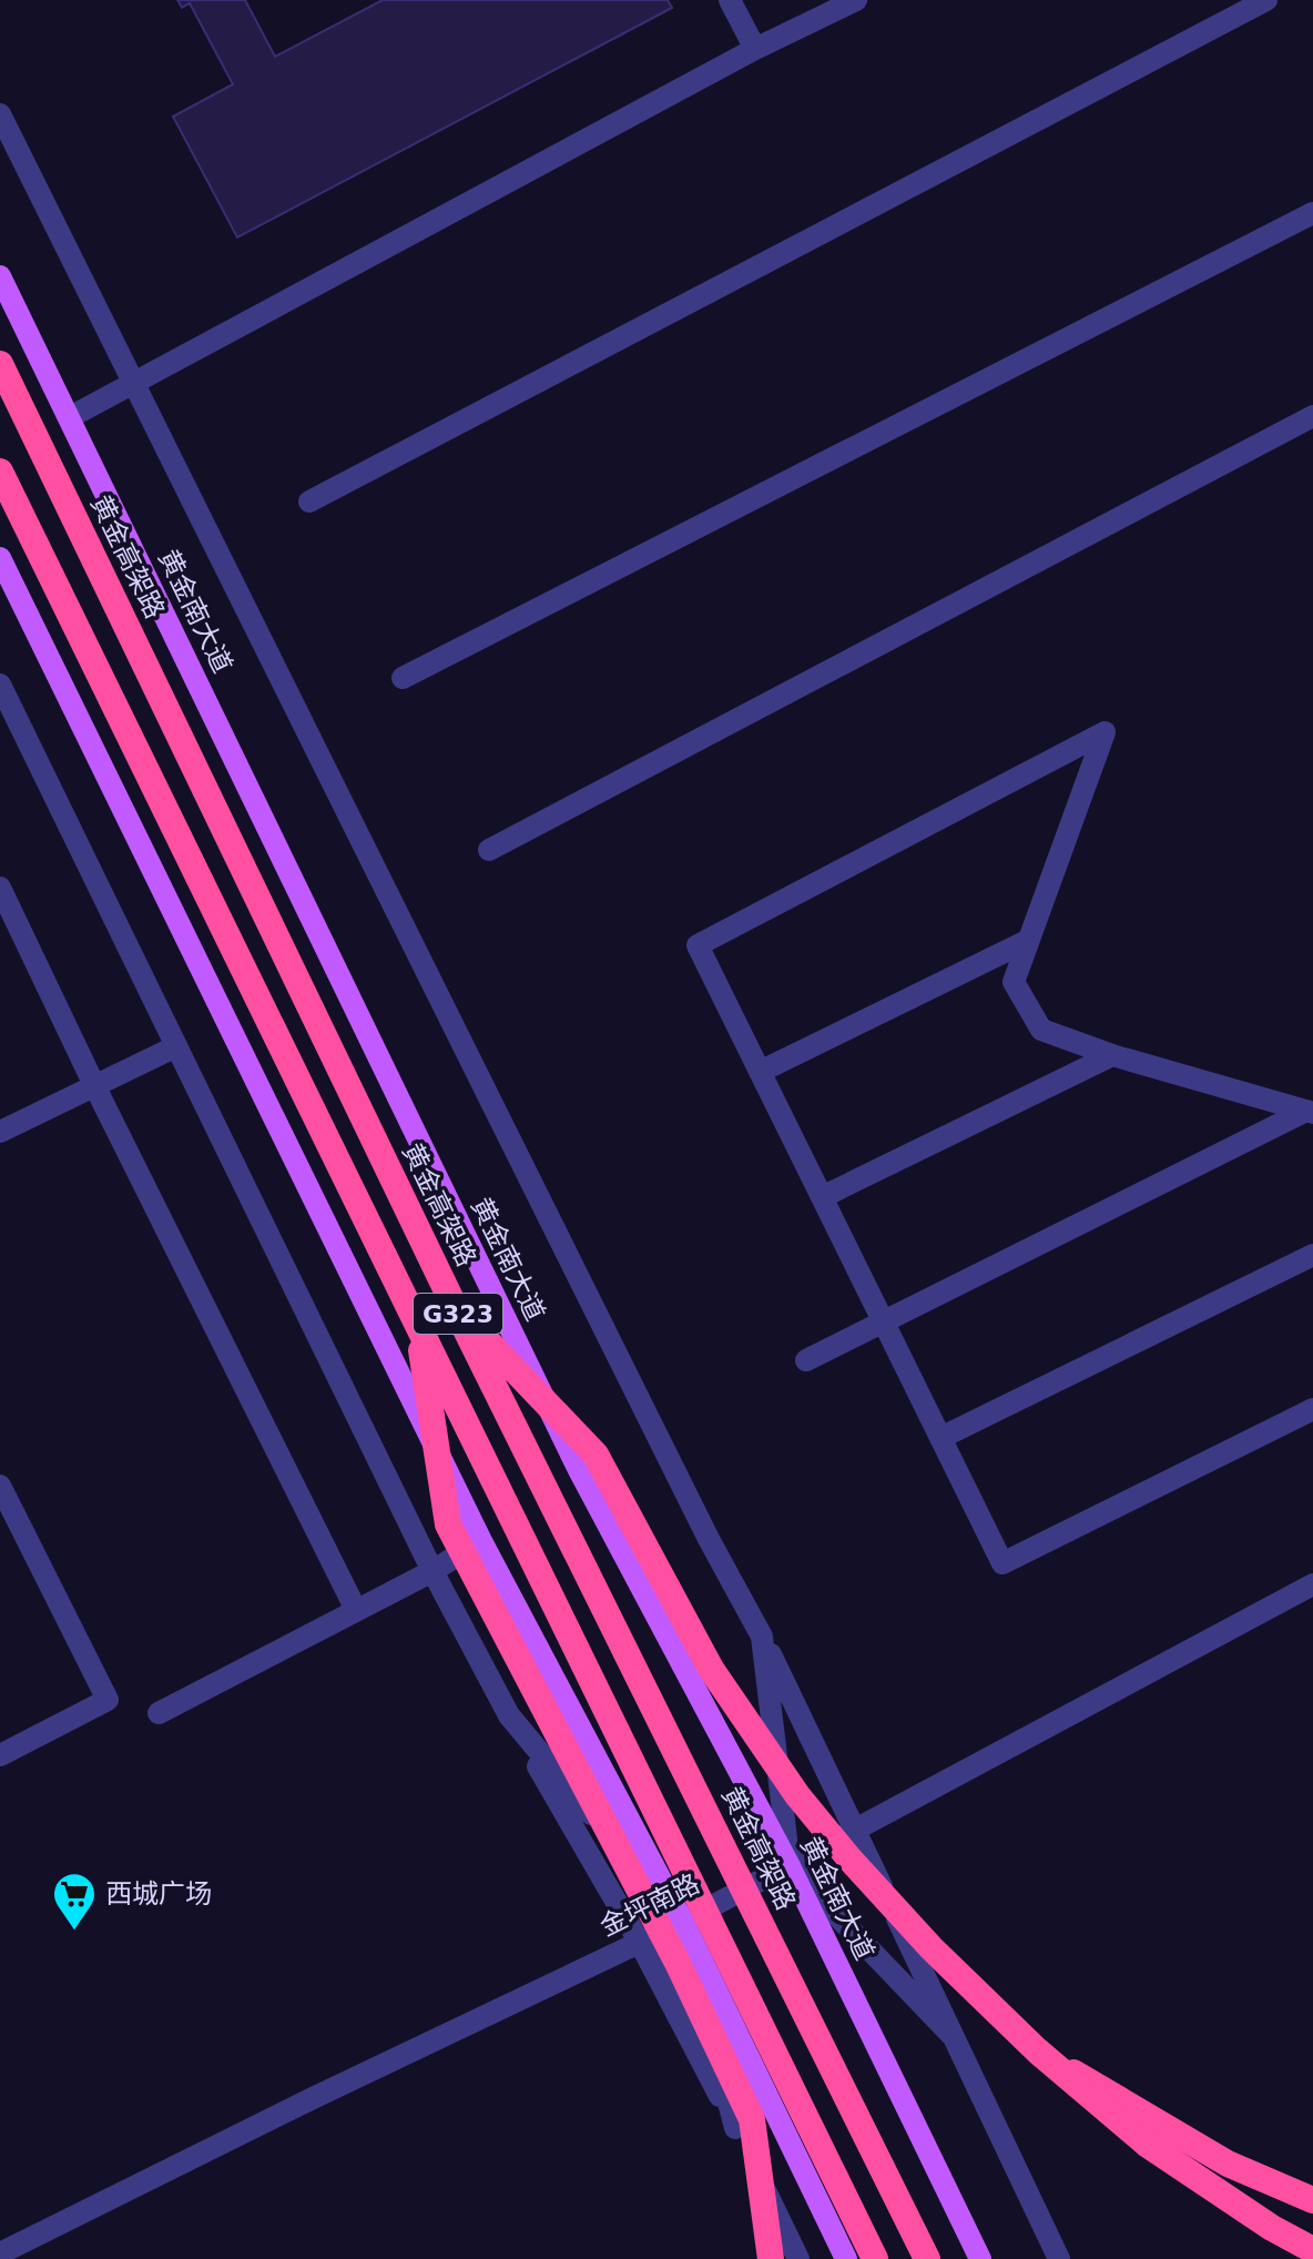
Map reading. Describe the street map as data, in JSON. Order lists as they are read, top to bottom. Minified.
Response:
{"streets":{"highway":["黄金高架路","G323"],"main road":["黄金南大道"],"street":["金坪南路"]},"crossings":[["黄金南大道","金坪南路"]],"places":{"supermarket":["西城广场"]}}
